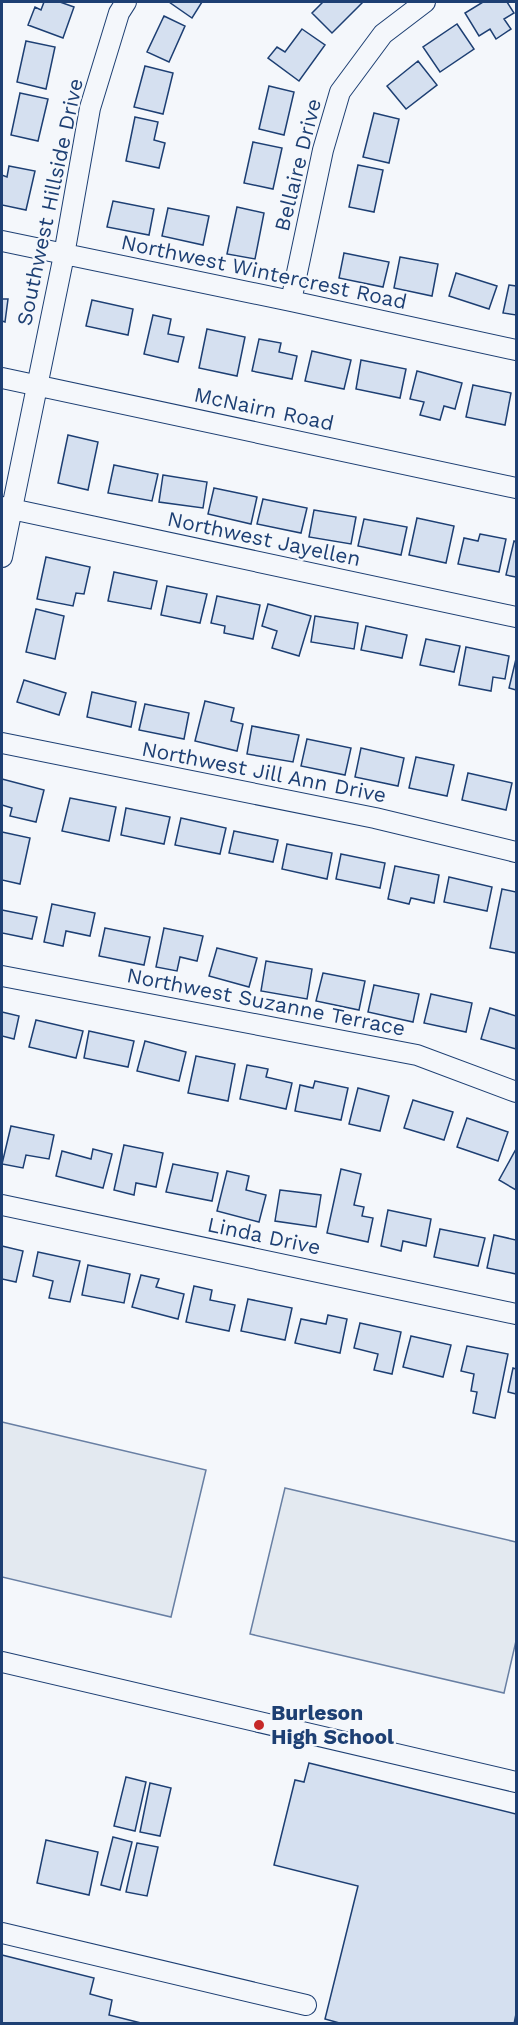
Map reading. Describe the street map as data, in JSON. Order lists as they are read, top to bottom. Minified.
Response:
{"streets":{"street":["Bellaire Drive","Southwest Hillside Drive","Northwest Wintercrest Road","McNairn Road","Northwest Jayellen","Northwest Jill Ann Drive","Northwest Suzanne Terrace","Linda Drive"]},"crossings":[["Bellaire Drive","Northwest Wintercrest Road"],["Southwest Hillside Drive","Northwest Wintercrest Road"],["Southwest Hillside Drive","McNairn Road"],["Southwest Hillside Drive","Northwest Jayellen"]],"places":["Burleson High School"]}
